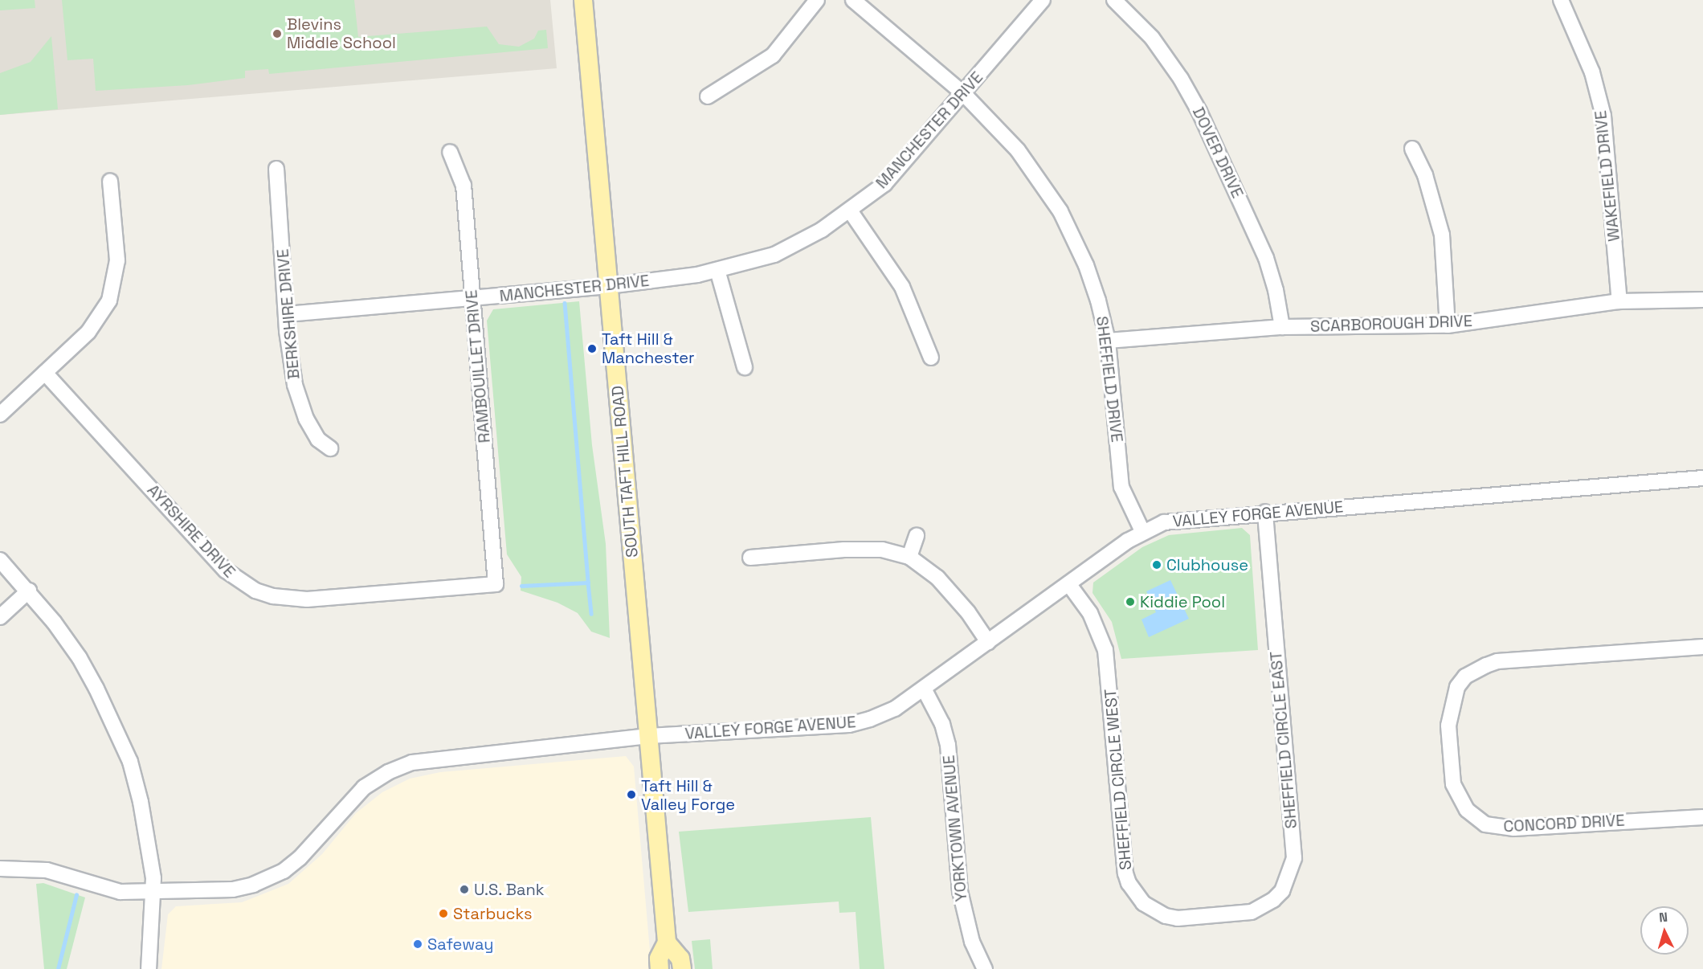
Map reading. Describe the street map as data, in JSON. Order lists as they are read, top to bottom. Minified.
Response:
{"streets":{"main road":["SOUTH TAFT HILL ROAD"],"street":["MANCHESTER DRIVE","DOVER DRIVE","WAKEFIELD DRIVE","BERKSHIRE DRIVE","SCARBOROUGH DRIVE","RAMBOUILLET DRIVE","SHEFFIELD DRIVE","VALLEY FORGE AVENUE","AYRSHIRE DRIVE","SHEFFIELD CIRCLE EAST","SHEFFIELD CIRCLE WEST","CONCORD DRIVE","YORKTOWN AVENUE"]},"crossings":[["MANCHESTER DRIVE","BERKSHIRE DRIVE"],["MANCHESTER DRIVE","RAMBOUILLET DRIVE"],["MANCHESTER DRIVE","SHEFFIELD DRIVE"],["MANCHESTER DRIVE","SOUTH TAFT HILL ROAD"],["DOVER DRIVE","SCARBOROUGH DRIVE"],["WAKEFIELD DRIVE","SCARBOROUGH DRIVE"],["SCARBOROUGH DRIVE","SHEFFIELD DRIVE"],["RAMBOUILLET DRIVE","AYRSHIRE DRIVE"],["SHEFFIELD DRIVE","VALLEY FORGE AVENUE"],["SOUTH TAFT HILL ROAD","VALLEY FORGE AVENUE"],["VALLEY FORGE AVENUE","SHEFFIELD CIRCLE EAST"],["VALLEY FORGE AVENUE","SHEFFIELD CIRCLE WEST"],["VALLEY FORGE AVENUE","YORKTOWN AVENUE"],["SHEFFIELD CIRCLE EAST","SHEFFIELD CIRCLE WEST"]],"places":["Blevins Middle School","Taft Hill & Manchester","Clubhouse","Kiddie Pool","Taft Hill & Valley Forge","U.S. Bank","Starbucks","Safeway"],"north":"top"}
